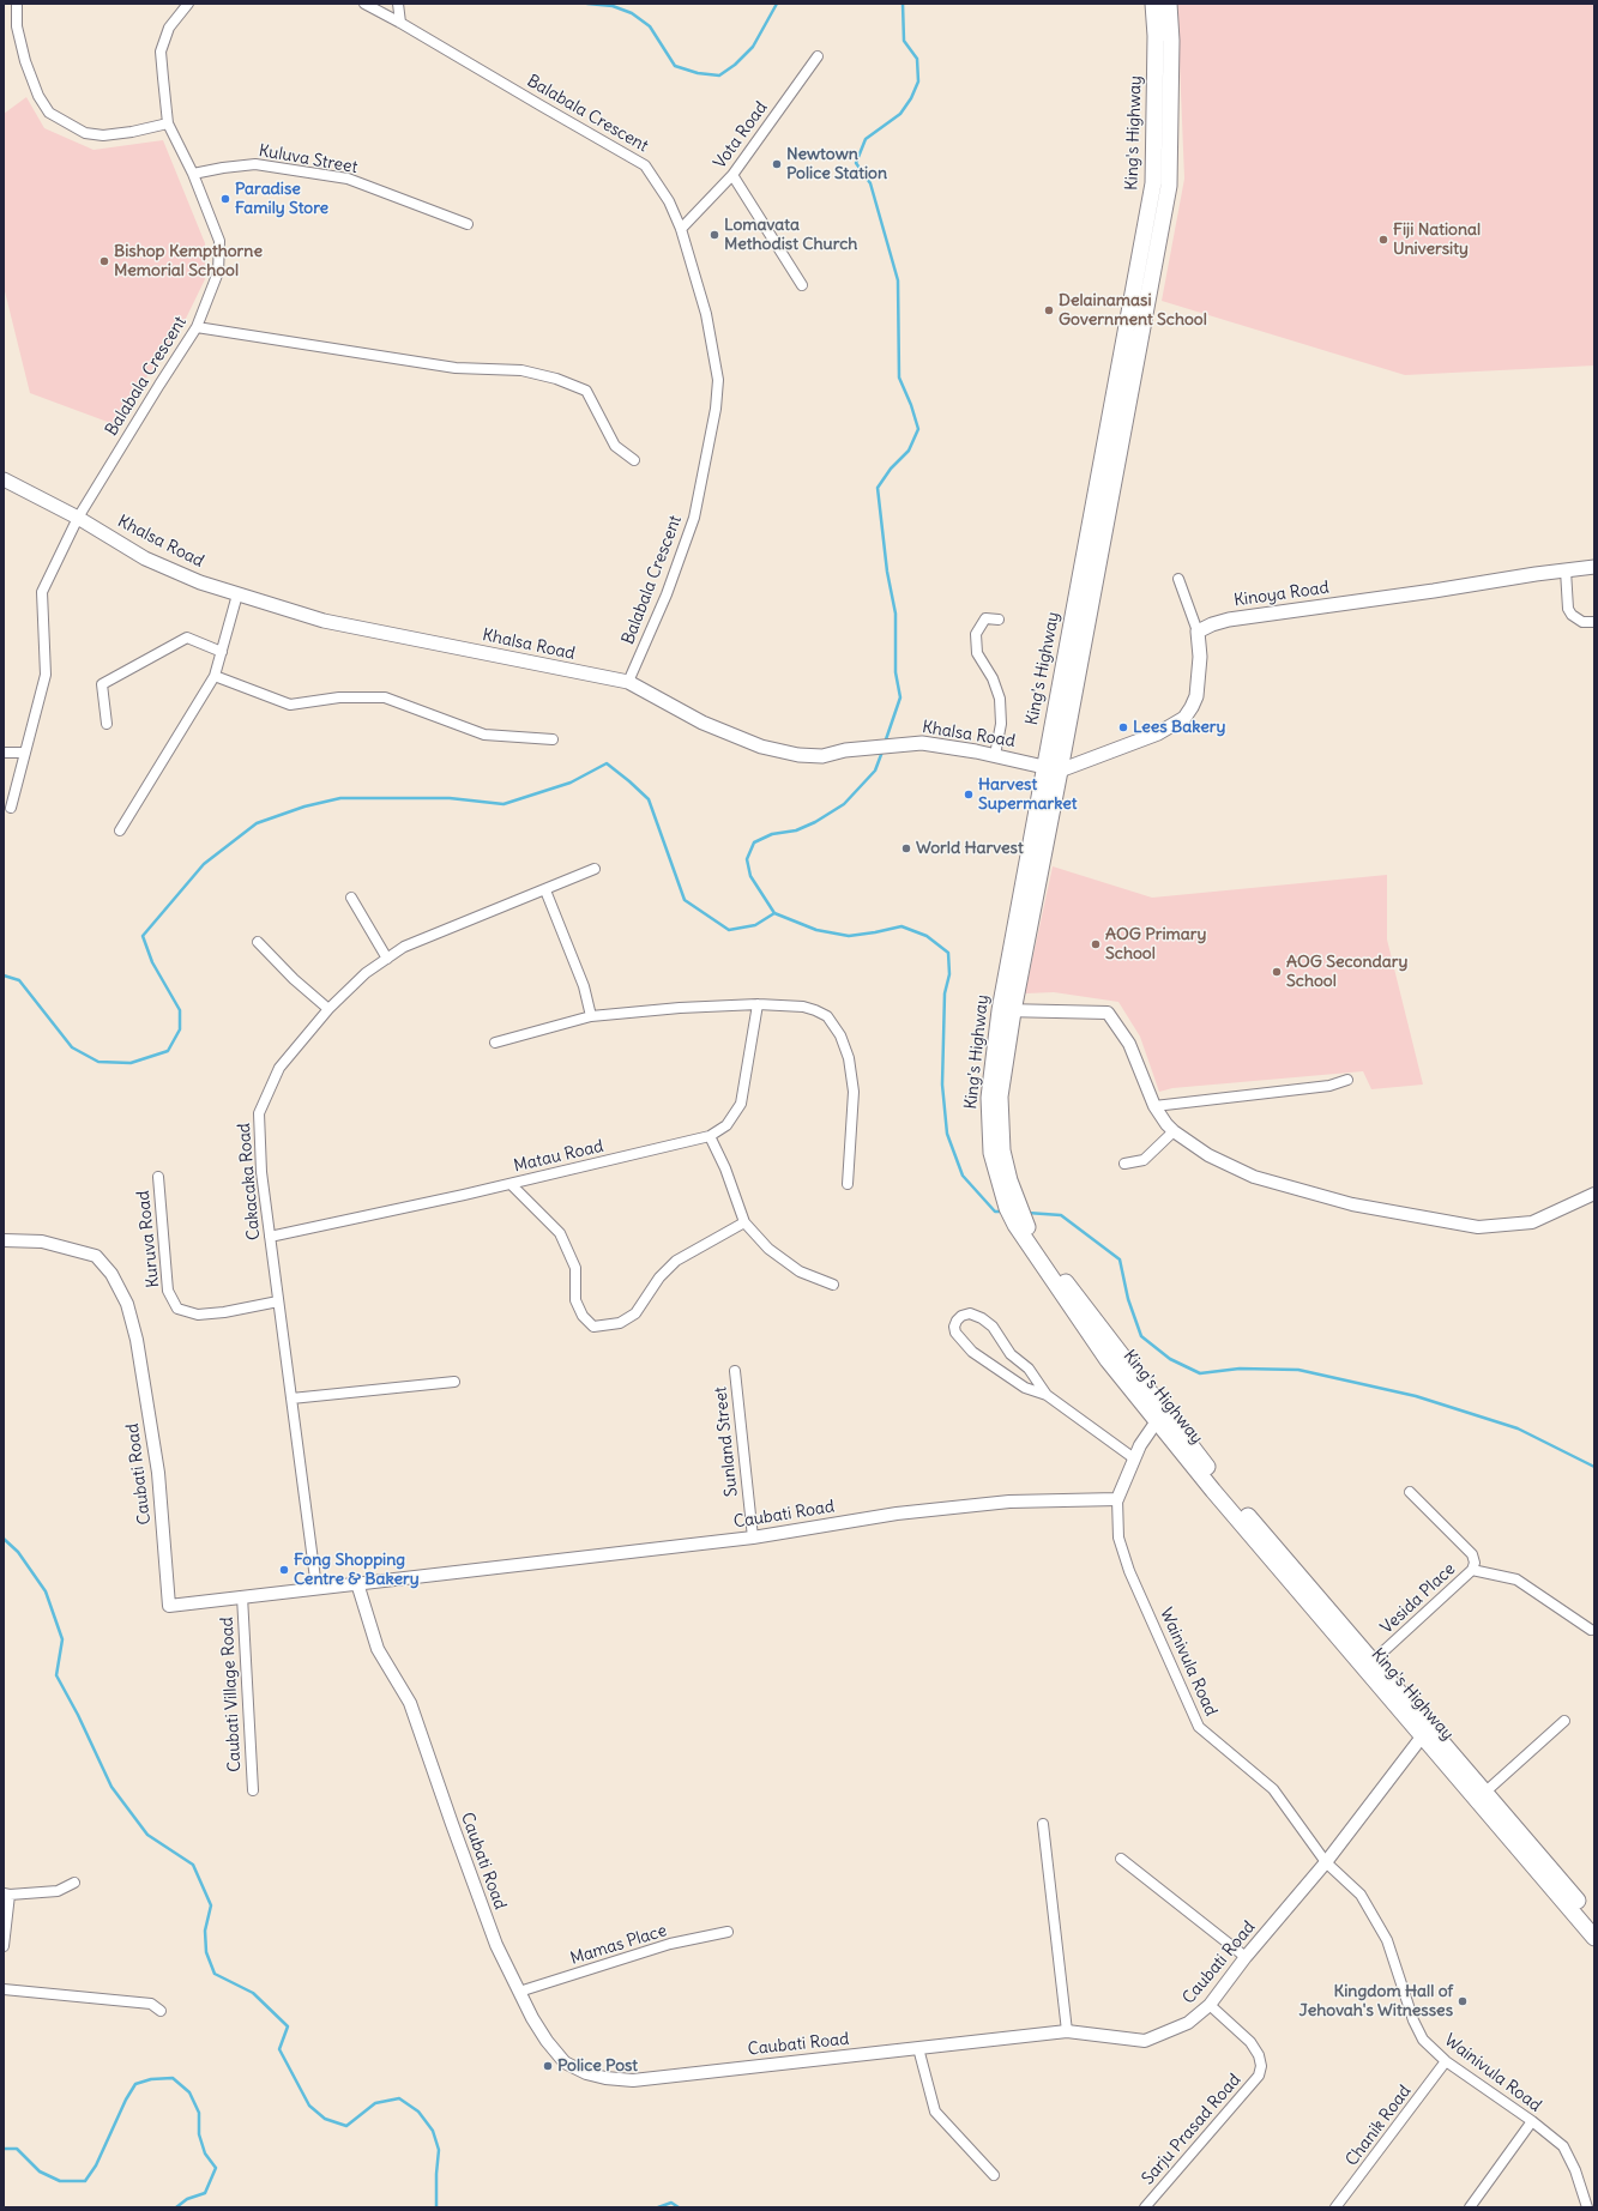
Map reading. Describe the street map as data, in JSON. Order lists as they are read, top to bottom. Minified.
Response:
{"streets":{"highway":["King's Highway"],"main road":["Khalsa Road","Kinoya Road"],"street":["Balabala Crescent","Vota Road","Kuluva Street","Matau Road","Cakacaka Road","Kuruva Road","Sunland Street","Caubati Road","Vesida Place","Wainivula Road","Caubati Village Road","Mamas Place","Chanik Road","Sarju Prasad Road"]},"crossings":[["Balabala Crescent","Vota Road"],["Balabala Crescent","Kuluva Street"],["Balabala Crescent","Khalsa Road"],["King's Highway","Khalsa Road"],["King's Highway","Caubati Road"],["King's Highway","Vesida Place"],["Matau Road","Cakacaka Road"],["Cakacaka Road","Kuruva Road"],["Cakacaka Road","Caubati Road"],["Sunland Street","Caubati Road"],["Caubati Road","Wainivula Road"],["Caubati Road","Caubati Village Road"],["Caubati Road","Mamas Place"],["Caubati Road","Sarju Prasad Road"],["Wainivula Road","Chanik Road"]],"places":["Newtown Police Station","Paradise Family Store","Lomavata Methodist Church","Fiji National University","Bishop Kempthorne Memorial School","Delainamasi Government School","Lees Bakery","Harvest Supermarket","World Harvest","AOG Primary School","AOG Secondary School","Fong Shopping Centre & Bakery","Kingdom Hall of Jehovah's Witnesses","Police Post"]}
